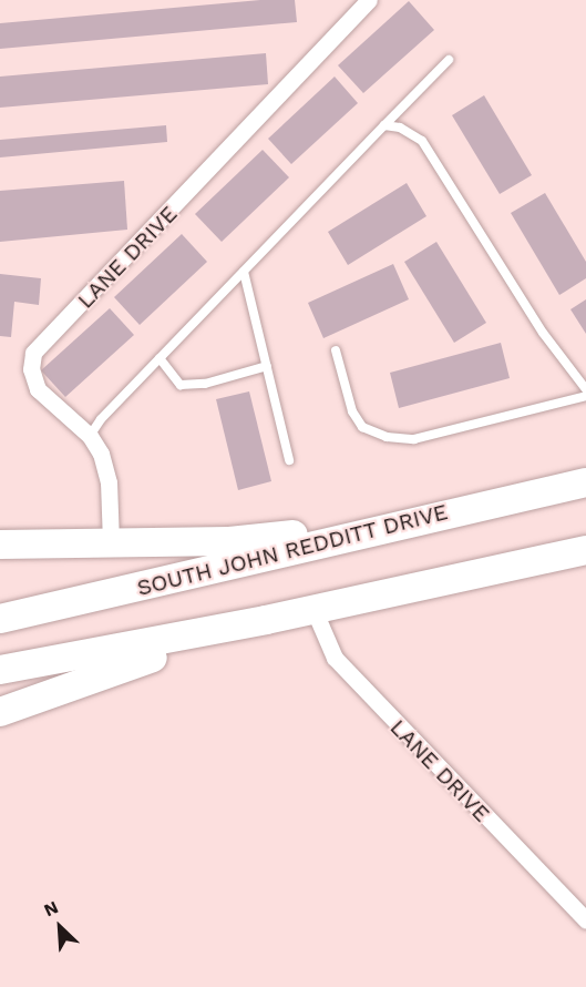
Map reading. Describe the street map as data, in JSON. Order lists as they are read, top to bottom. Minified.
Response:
{"streets":{"highway":["SOUTH JOHN REDDITT DRIVE"],"street":["LANE DRIVE"]},"north":"top left"}
